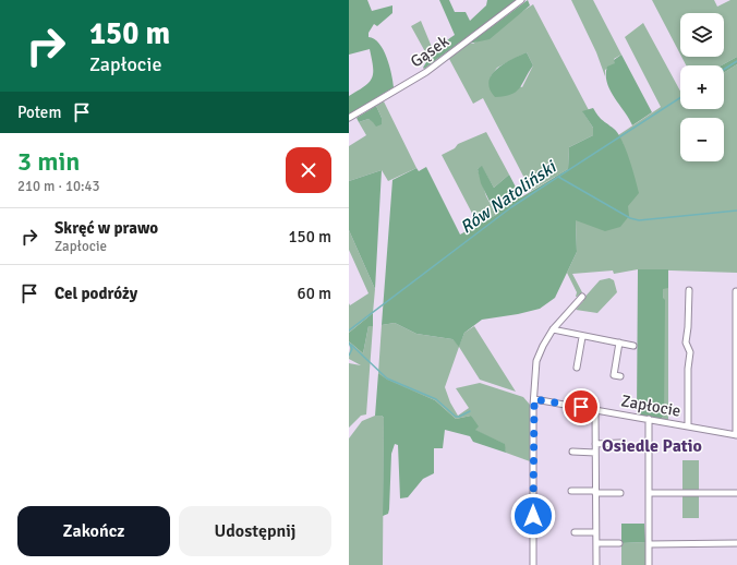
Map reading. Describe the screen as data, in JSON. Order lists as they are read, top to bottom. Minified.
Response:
{"streets":{"street":["Gąsek","Zapłocie"]},"districts":["Osiedle Patio"],"water":["Rów Natoliński"],"page":{"turn":["150 m","Zapłocie"],"map_buttons":["+","−"],"then":"Potem","heading":["3 min","210 m · 10:43"],"list":[{"name":"Skręć w prawo","note":"Zapłocie","value":"150 m"},{"name":"Cel podróży","value":"60 m"}],"buttons":["Zakończ","Udostępnij"]}}
